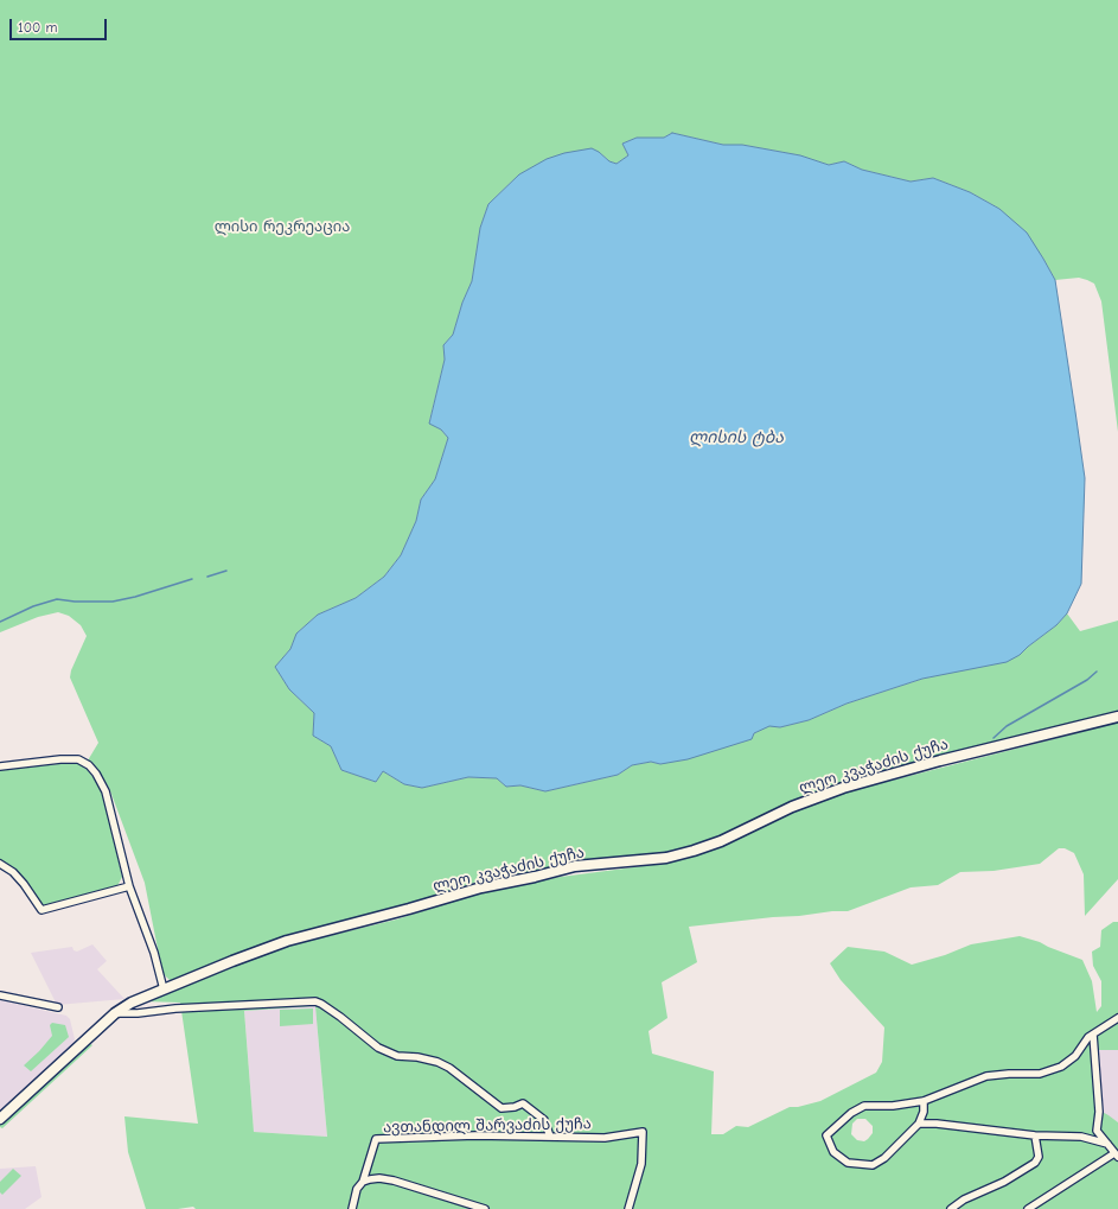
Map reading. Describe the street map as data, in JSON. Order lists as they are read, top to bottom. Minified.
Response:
{"streets":{"main road":["ლეო კვაჭაძის ქუჩა"],"street":["ავთანდილ შარვაძის ქუჩა"]},"water":["ლისის ტბა"],"parks":["ლისი რეკრეაცია"],"scale_bar":"100 m"}
